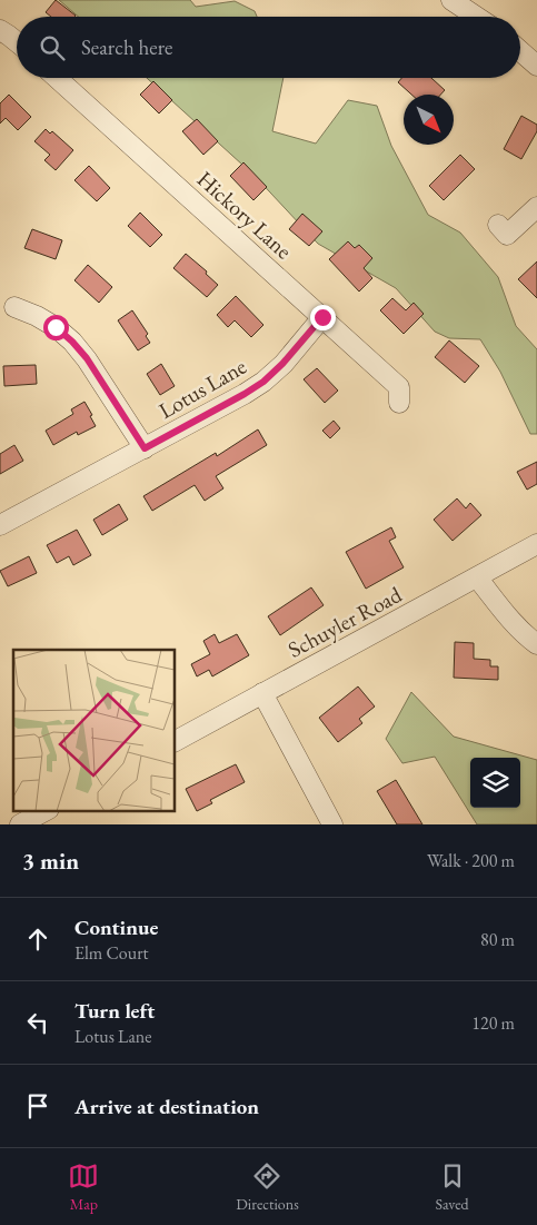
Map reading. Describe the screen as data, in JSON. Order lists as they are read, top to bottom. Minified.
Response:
{"streets":{"street":["Hickory Lane","Lotus Lane","Schuyler Road"]},"crossings":[["Hickory Lane","Lotus Lane"]],"north":"bottom right","page":{"search":"Search here","heading":["3 min","Walk · 200 m"],"list":[["Continue","Elm Court","80 m"],["Turn left","Lotus Lane","120 m"],"Arrive at destination"],"nav":["Map","Directions","Saved"]}}
